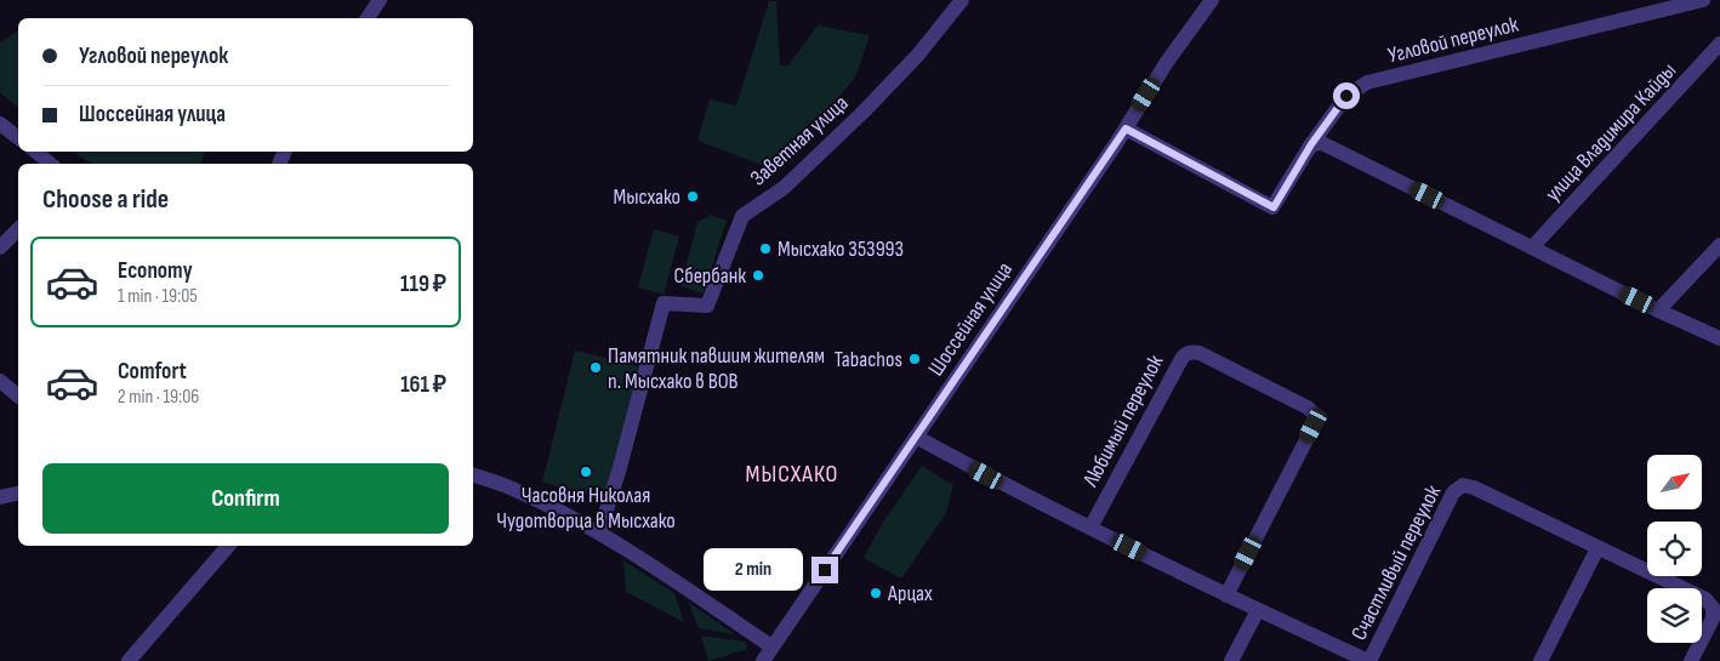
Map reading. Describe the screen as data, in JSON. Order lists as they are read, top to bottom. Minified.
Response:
{"streets":{"street":["Угловой переулок","улица Владимира Кайды","Заветная улица","Шоссейная улица","Любимый переулок","Счастливый переулок"]},"crossings":[["Угловой переулок","Шоссейная улица"]],"districts":["МЫСХАКО"],"places":["Мысхако","Мысхако 353993","Сбербанк","Tabachos","Памятник павшим жителям п. Мысхако в ВОВ","Часовня Николая Чудотворца в Мысхако","Арцах"],"north":"top right","page":{"banner":["Угловой переулок","Шоссейная улица"],"heading":"Choose a ride","list":[{"name":"Economy","note":"1 min · 19:05","value":"119 ₽"},{"name":"Comfort","note":"2 min · 19:06","value":"161 ₽"}],"buttons":"Confirm","bubble":"2 min"}}
